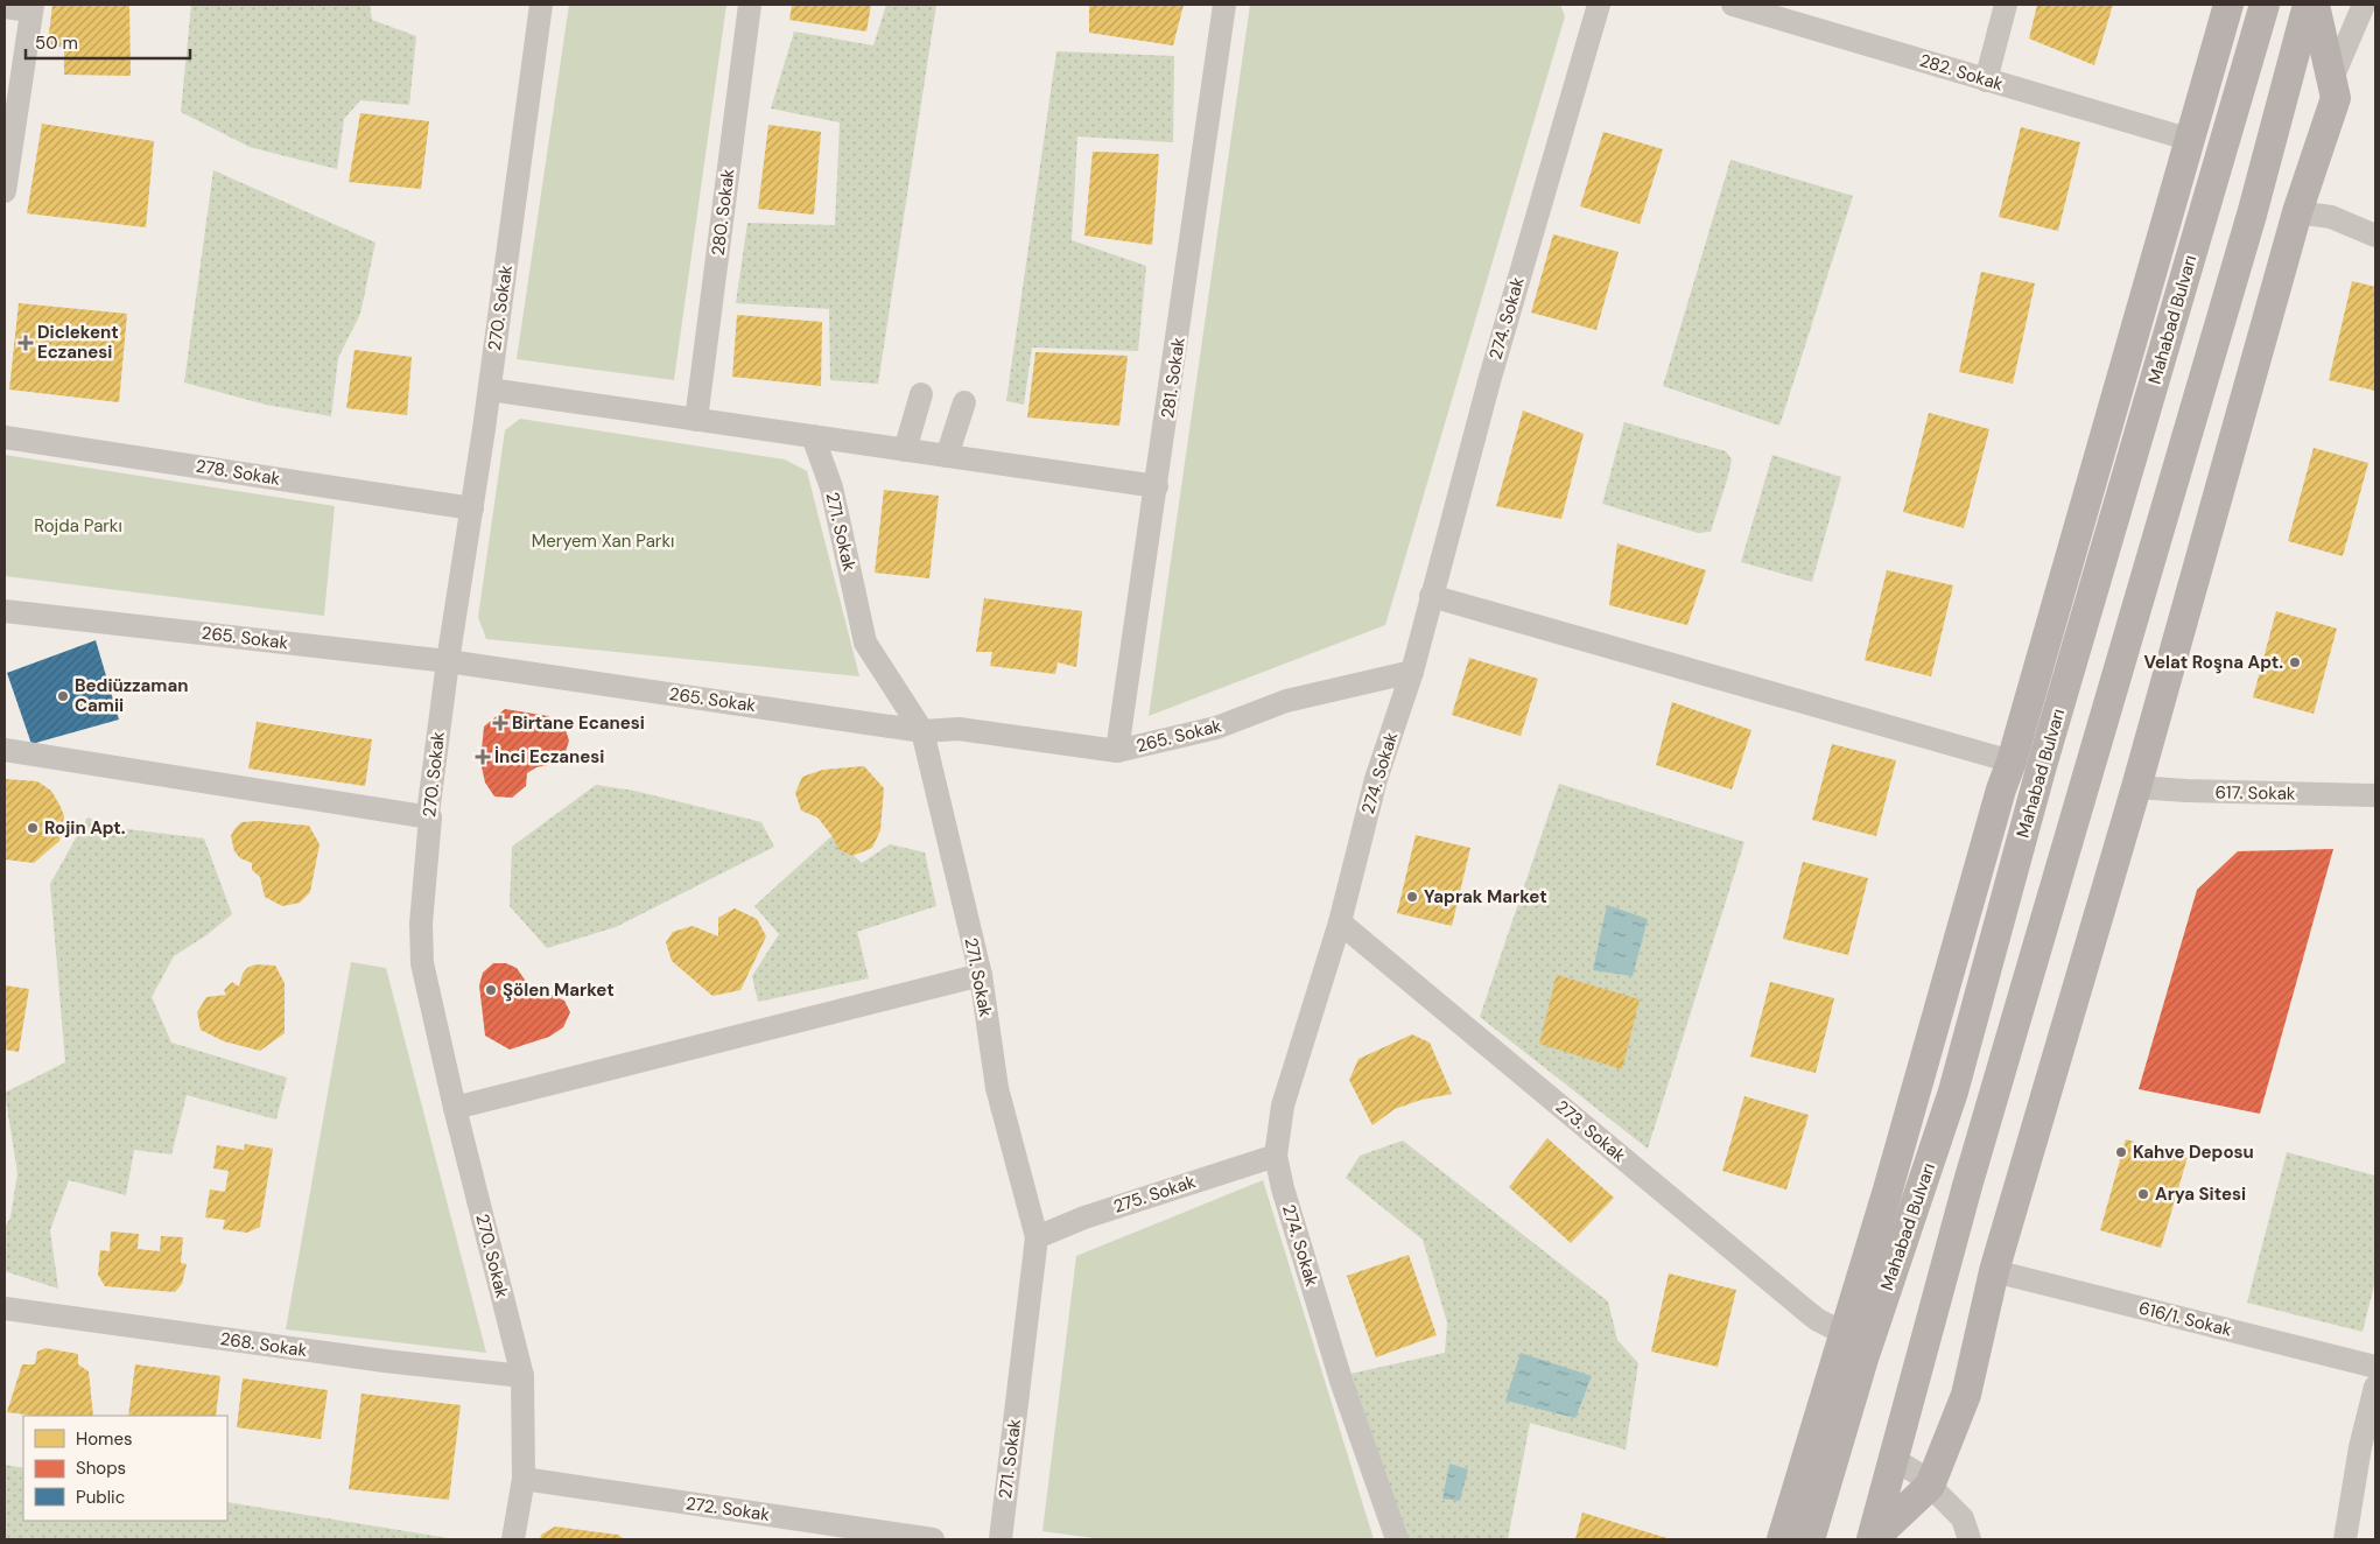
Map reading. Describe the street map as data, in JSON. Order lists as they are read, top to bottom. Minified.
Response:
{"streets":{"main road":["Mahabad Bulvarı"],"street":["282. Sokak","280. Sokak","270. Sokak","274. Sokak","281. Sokak","278. Sokak","271. Sokak","265. Sokak","617. Sokak","273. Sokak","275. Sokak","616/1. Sokak","268. Sokak","272. Sokak"]},"crossings":[["270. Sokak","278. Sokak"],["270. Sokak","265. Sokak"],["270. Sokak","268. Sokak"],["270. Sokak","272. Sokak"],["274. Sokak","265. Sokak"],["274. Sokak","273. Sokak"],["274. Sokak","275. Sokak"],["281. Sokak","265. Sokak"],["271. Sokak","265. Sokak"],["271. Sokak","275. Sokak"]],"parks":["Rojda Parkı","Meryem Xan Parkı"],"places":{"health":["Diclekent Eczanesi","Birtane Ecanesi","İnci Eczanesi"],"other":["Velat Roşna Apt.","Bediüzzaman Camii","Rojin Apt.","Yaprak Market","Şölen Market","Kahve Deposu","Arya Sitesi"]},"legend":["Homes","Shops","Public"],"scale_bar":"50 m"}
